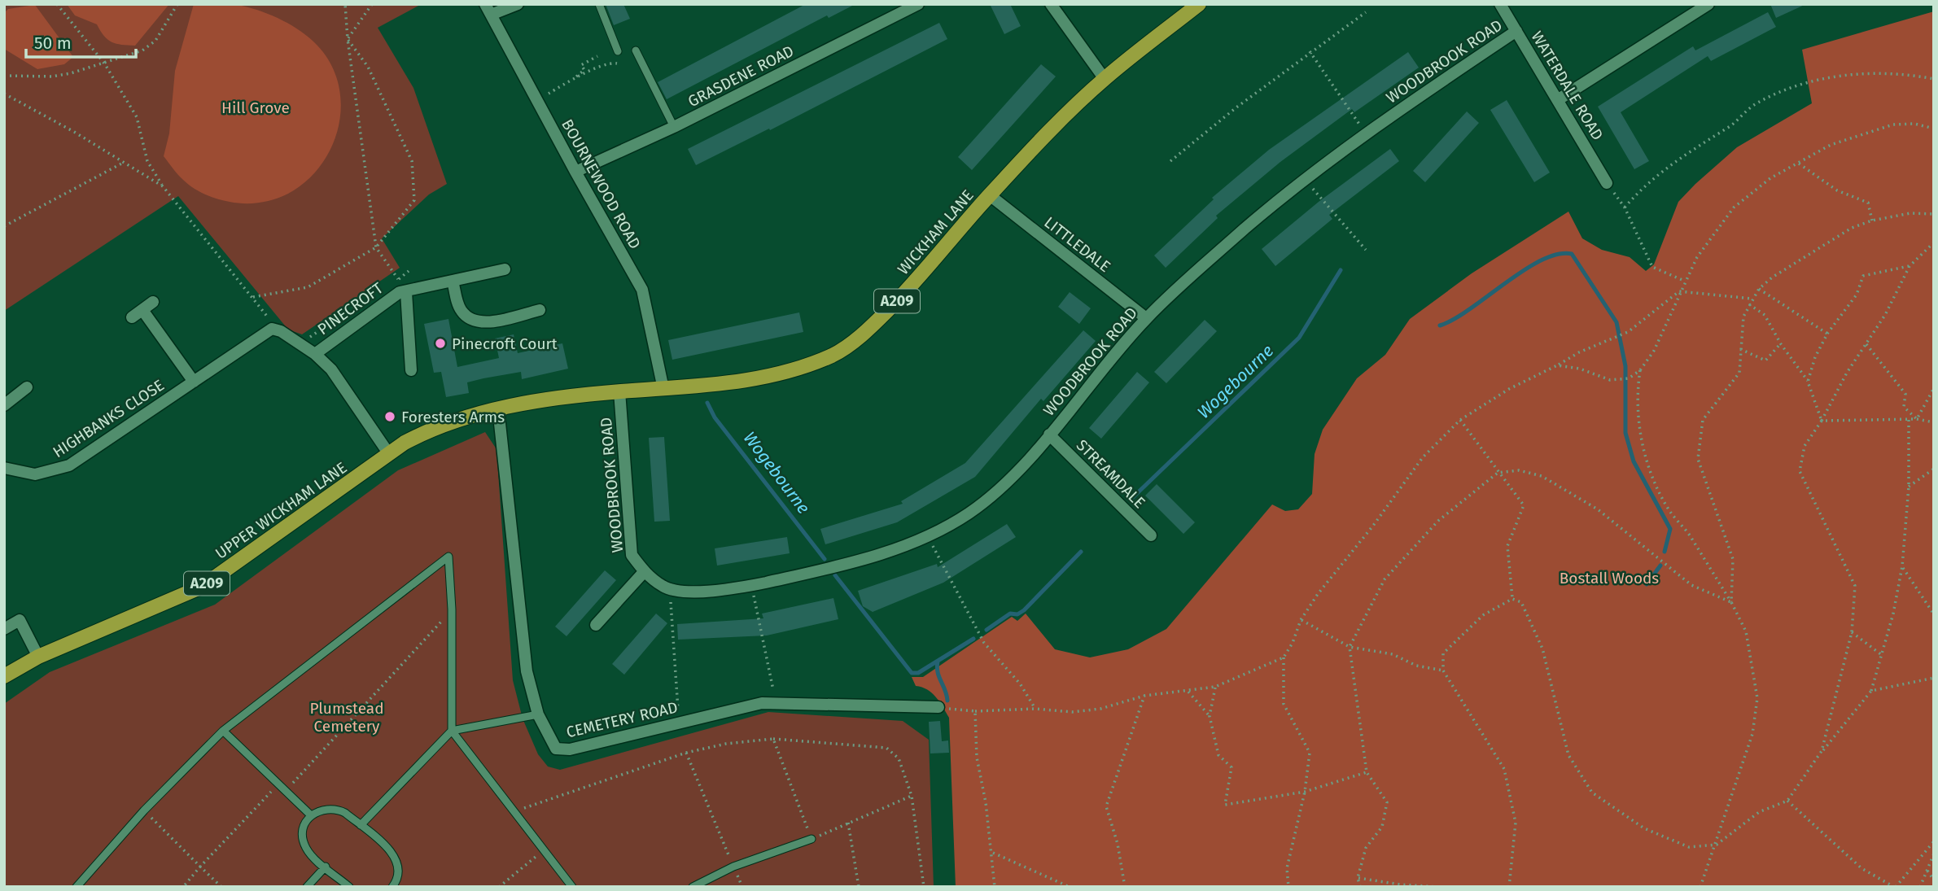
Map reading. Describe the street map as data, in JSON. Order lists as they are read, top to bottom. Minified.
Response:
{"streets":{"main road":["WICKHAM LANE","A209","UPPER WICKHAM LANE"],"street":["WOODBROOK ROAD","GRASDENE ROAD","WATERDALE ROAD","BOURNEWOOD ROAD","LITTLEDALE","PINECROFT","HIGHBANKS CLOSE","STREAMDALE","CEMETERY ROAD"]},"crossings":[["WOODBROOK ROAD","WATERDALE ROAD"],["WOODBROOK ROAD","WICKHAM LANE"],["WOODBROOK ROAD","LITTLEDALE"],["WOODBROOK ROAD","STREAMDALE"],["GRASDENE ROAD","BOURNEWOOD ROAD"],["BOURNEWOOD ROAD","WICKHAM LANE"],["WICKHAM LANE","LITTLEDALE"],["WICKHAM LANE","HIGHBANKS CLOSE"],["WICKHAM LANE","UPPER WICKHAM LANE"],["WICKHAM LANE","CEMETERY ROAD"],["PINECROFT","HIGHBANKS CLOSE"],["HIGHBANKS CLOSE","UPPER WICKHAM LANE"]],"water":["Wogebourne"],"parks":["Hill Grove","Bostall Woods","Plumstead Cemetery"],"places":["Pinecroft Court","Foresters Arms"],"scale_bar":"50 m"}
